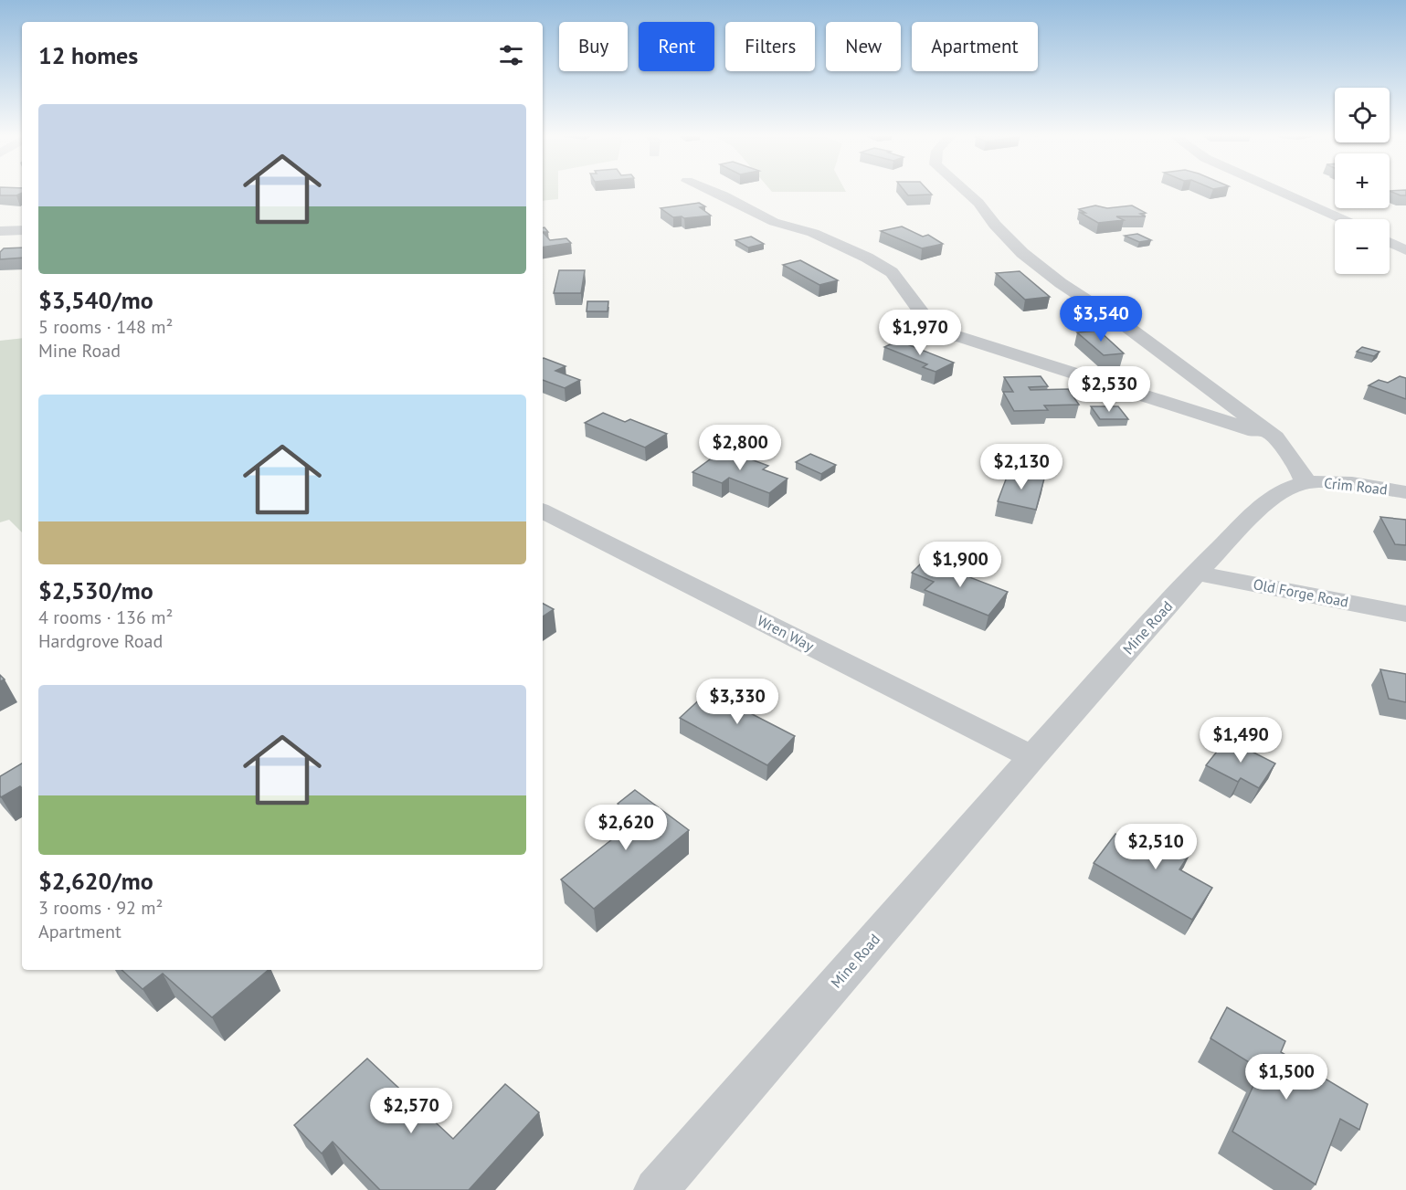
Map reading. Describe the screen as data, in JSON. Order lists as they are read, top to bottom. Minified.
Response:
{"streets":{"street":["Crim Road","Old Forge Road","Mine Road","Wren Way"]},"crossings":[["Crim Road","Mine Road"],["Old Forge Road","Mine Road"],["Mine Road","Wren Way"]],"page":{"chip":["Buy","Rent","Filters","New","Apartment"],"heading":"12 homes","map_buttons":["+","−"],"list":[{"name":"$3,540/mo","note":"5 rooms · 148 m² · Mine Road"},{"name":"$2,530/mo","note":"4 rooms · 136 m² · Hardgrove Road"},{"name":"$2,620/mo","note":"3 rooms · 92 m² · Apartment"}],"price":["$3,540","$1,970","$2,530","$2,800","$2,130","$1,900","$3,330","$1,490","$2,620","$2,510","$1,500","$2,570"]}}
